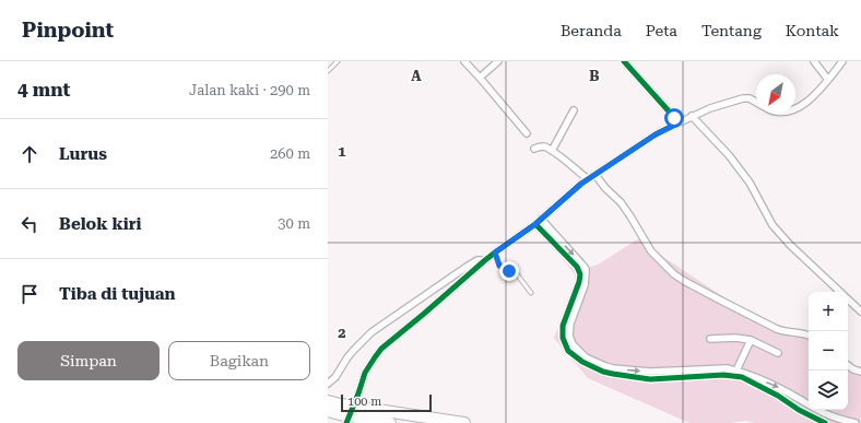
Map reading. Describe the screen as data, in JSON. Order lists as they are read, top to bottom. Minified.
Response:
{"scale_bar":"100 m","north":"bottom left","page":{"header":"Pinpoint","nav":["Beranda","Peta","Tentang","Kontak"],"heading":["4 mnt","Jalan kaki · 290 m"],"list":[["Lurus","260 m"],["Belok kiri","30 m"],"Tiba di tujuan"],"map_buttons":["+","−"],"buttons":["Simpan","Bagikan"],"scale":"100 m"},"grid":{"columns":["A","B"],"rows":["1","2"]}}
